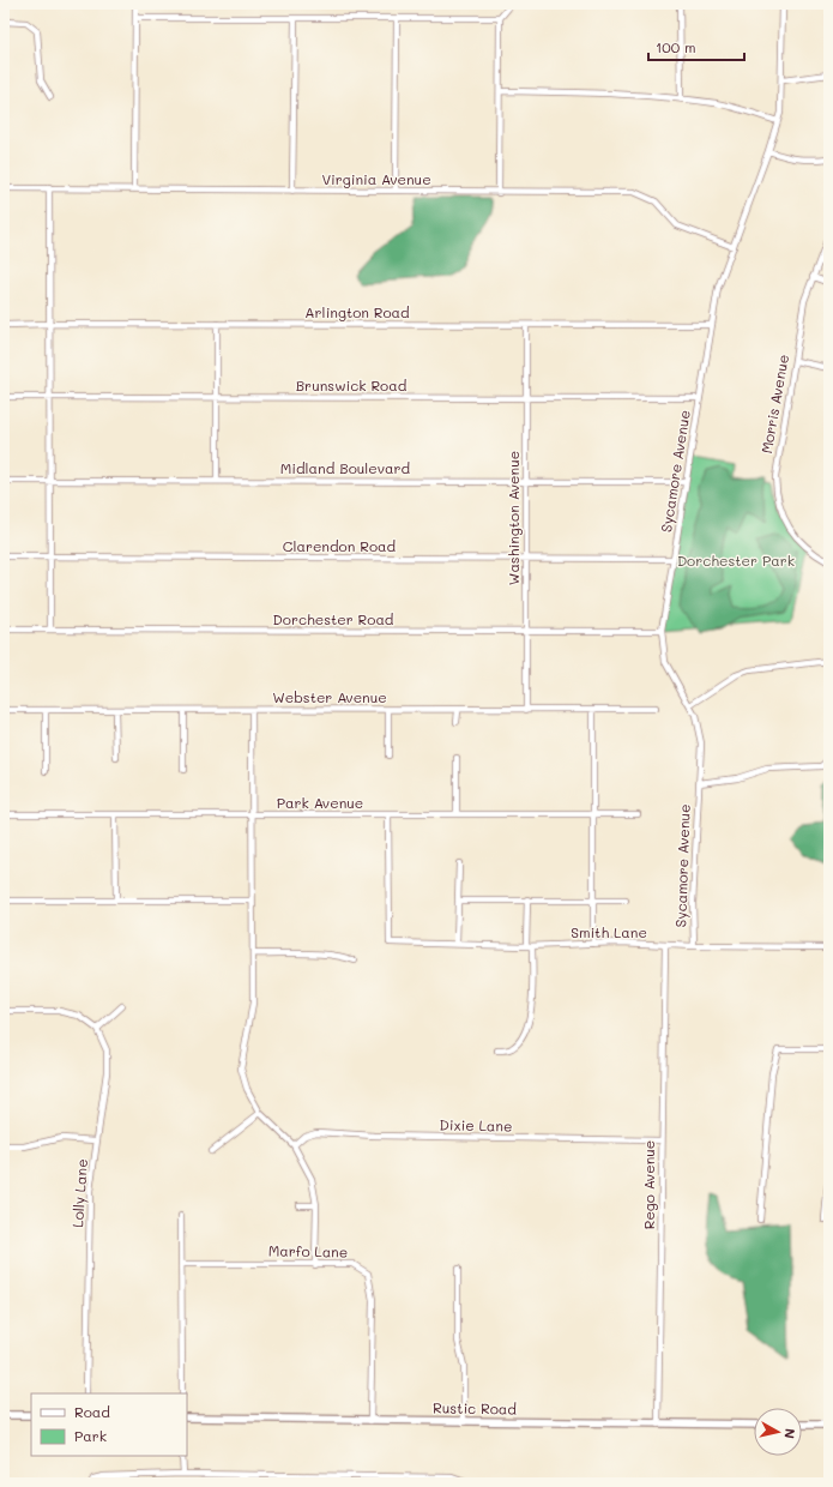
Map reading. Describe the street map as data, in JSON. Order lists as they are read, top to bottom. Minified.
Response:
{"streets":{"street":["Virginia Avenue","Arlington Road","Brunswick Road","Morris Avenue","Midland Boulevard","Sycamore Avenue","Washington Avenue","Clarendon Road","Dorchester Road","Webster Avenue","Park Avenue","Smith Lane","Dixie Lane","Rego Avenue","Lolly Lane","Marfo Lane","Rustic Road"]},"crossings":[["Virginia Avenue","Sycamore Avenue"],["Arlington Road","Sycamore Avenue"],["Arlington Road","Washington Avenue"],["Brunswick Road","Sycamore Avenue"],["Brunswick Road","Washington Avenue"],["Midland Boulevard","Sycamore Avenue"],["Midland Boulevard","Washington Avenue"],["Sycamore Avenue","Clarendon Road"],["Sycamore Avenue","Dorchester Road"],["Sycamore Avenue","Smith Lane"],["Washington Avenue","Clarendon Road"],["Washington Avenue","Dorchester Road"],["Washington Avenue","Webster Avenue"],["Park Avenue","Smith Lane"],["Smith Lane","Rego Avenue"],["Dixie Lane","Rego Avenue"],["Rego Avenue","Rustic Road"],["Marfo Lane","Rustic Road"]],"parks":["Dorchester Park"],"legend":["Road","Park"],"scale_bar":"100 m","north":"right"}
